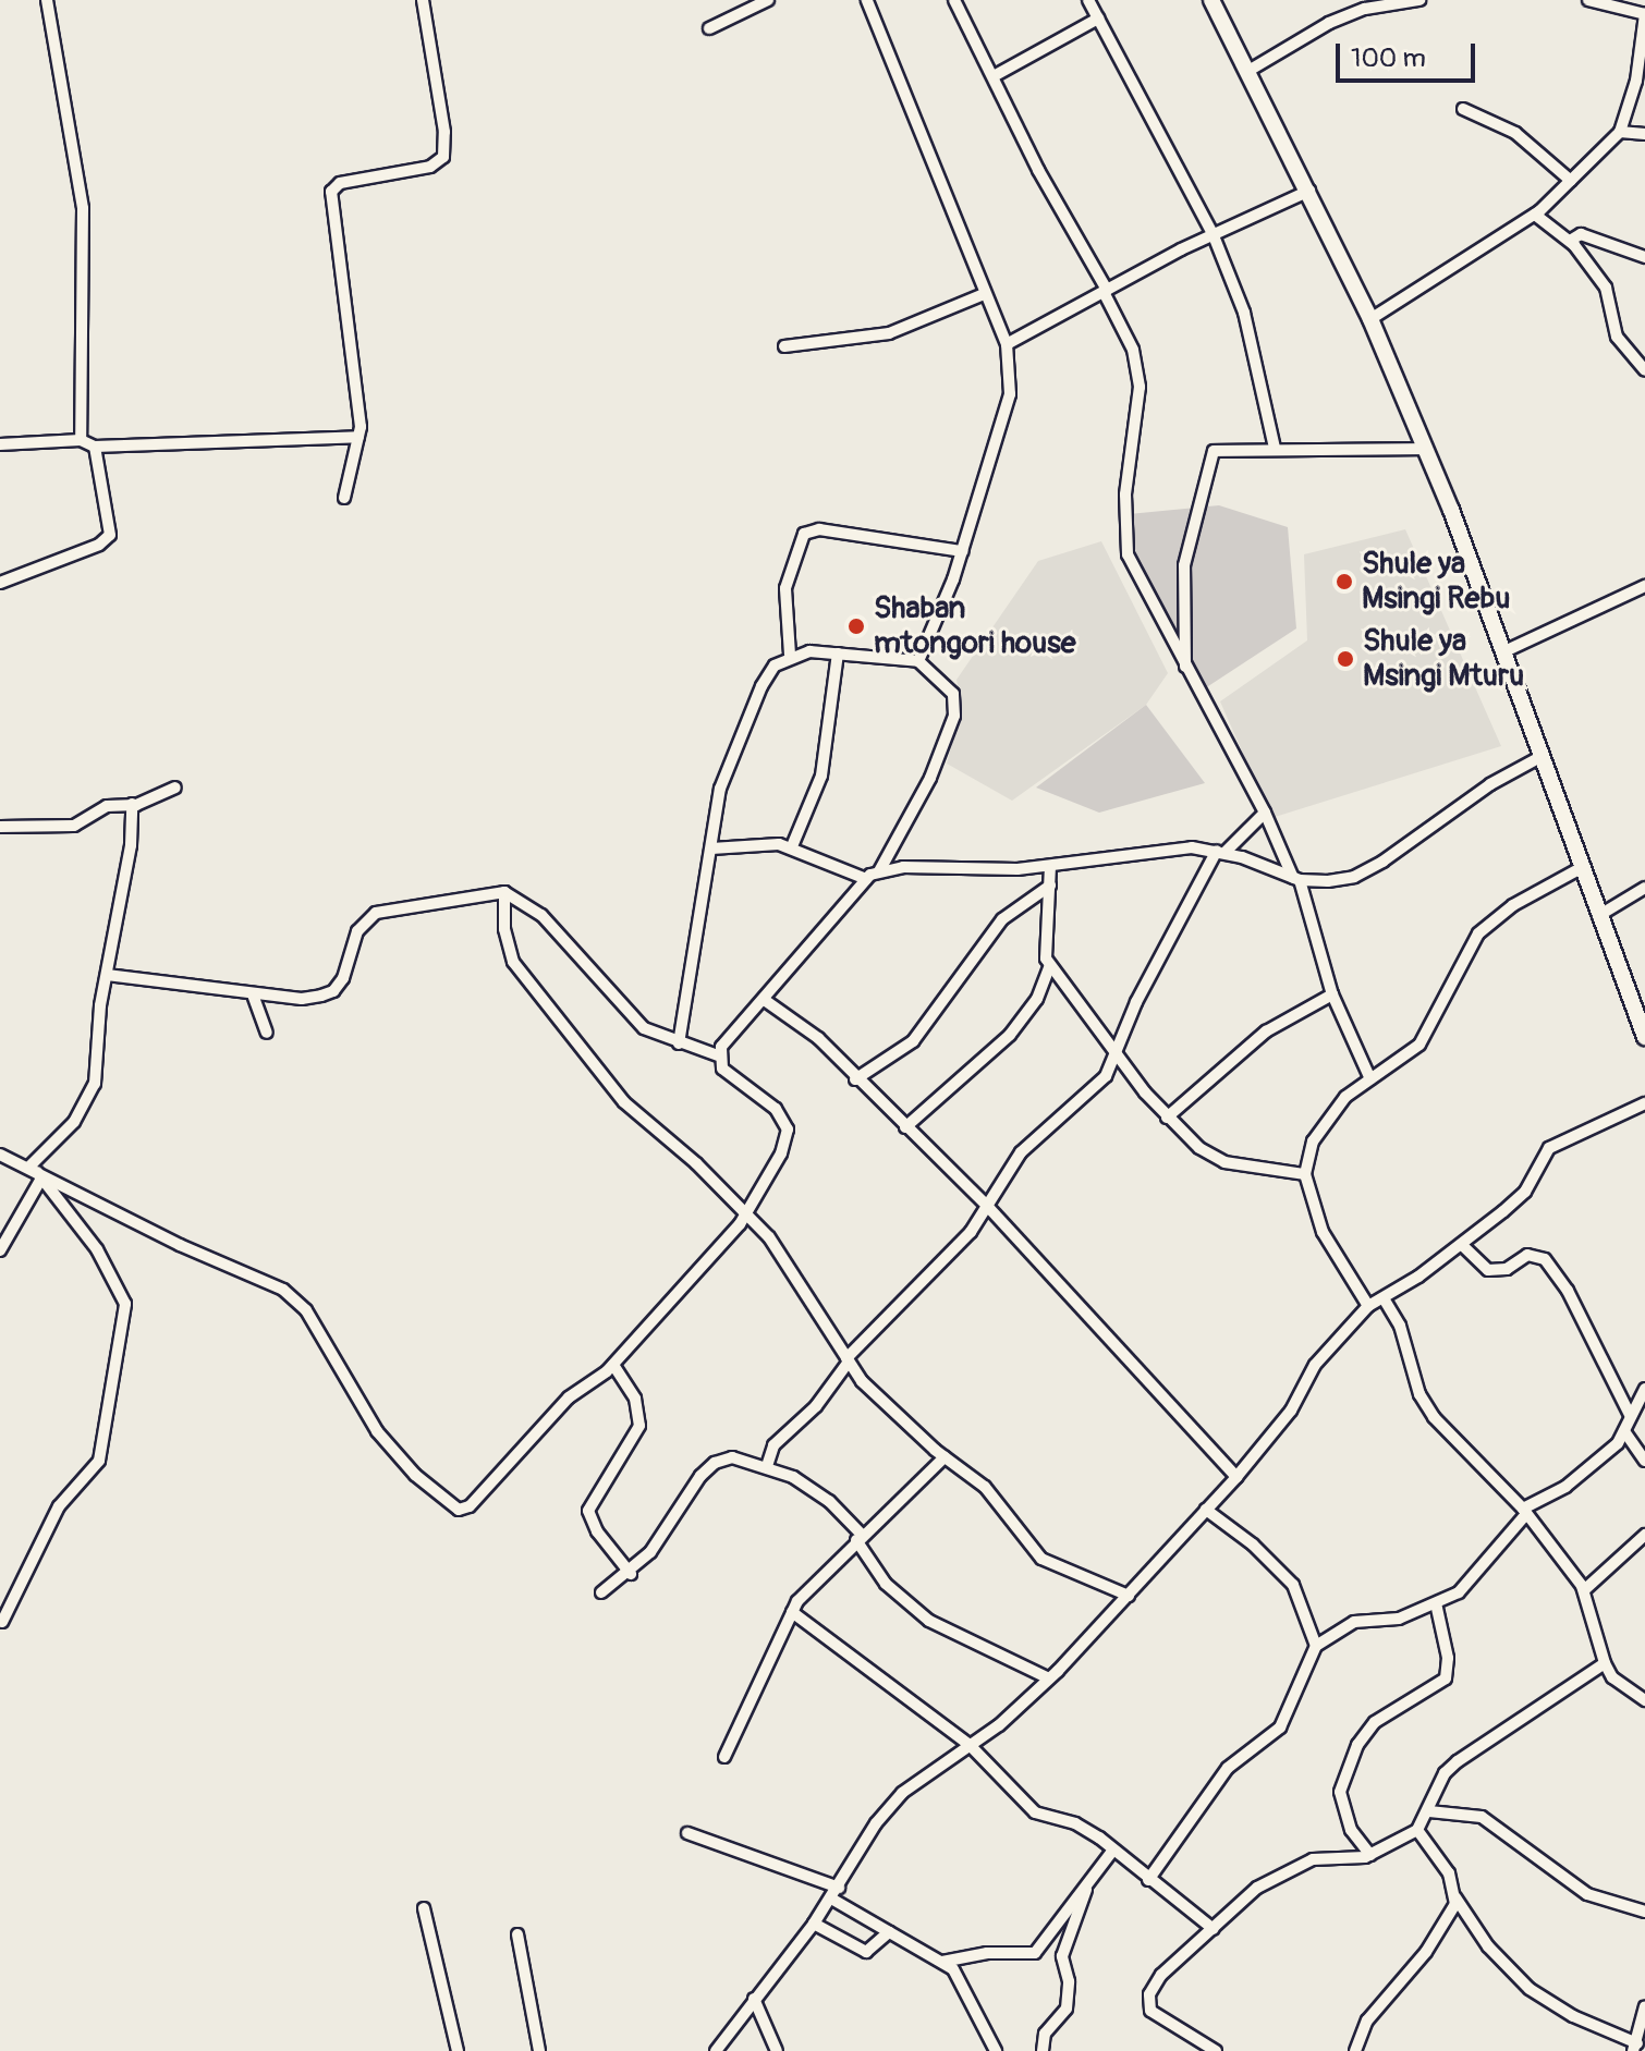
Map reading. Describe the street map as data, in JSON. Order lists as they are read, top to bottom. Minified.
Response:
{"places":["Shule ya Msingi Rebu","Shaban mtongori house","Shule ya Msingi Mturu"],"scale_bar":"100 m"}
